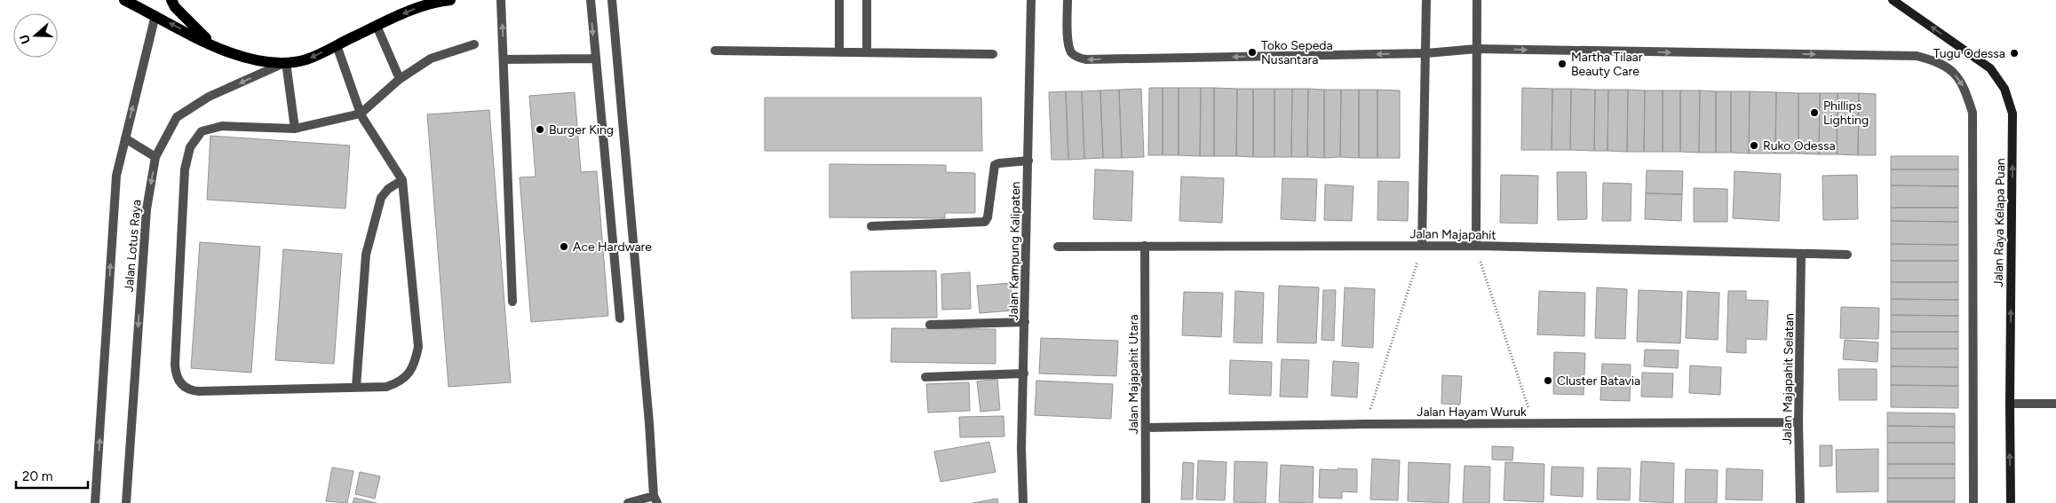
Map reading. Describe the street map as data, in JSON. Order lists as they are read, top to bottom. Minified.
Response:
{"streets":{"street":["Jalan Raya Kelapa Puan","Jalan Majapahit","Jalan Lotus Raya","Jalan Kampung Kalipaten","Jalan Majapahit Utara","Jalan Majapahit Selatan","Jalan Hayam Wuruk"]},"crossings":[["Jalan Majapahit","Jalan Majapahit Utara"],["Jalan Majapahit","Jalan Majapahit Selatan"],["Jalan Majapahit Utara","Jalan Hayam Wuruk"],["Jalan Majapahit Selatan","Jalan Hayam Wuruk"]],"one_way":["Jalan Raya Kelapa Puan"],"places":["Toko Sepeda Nusantara","Tugu Odessa","Martha Tilaar Beauty Care","Phillips Lighting","Burger King","Ruko Odessa","Ace Hardware","Cluster Batavia"],"scale_bar":"20 m","north":"left"}
